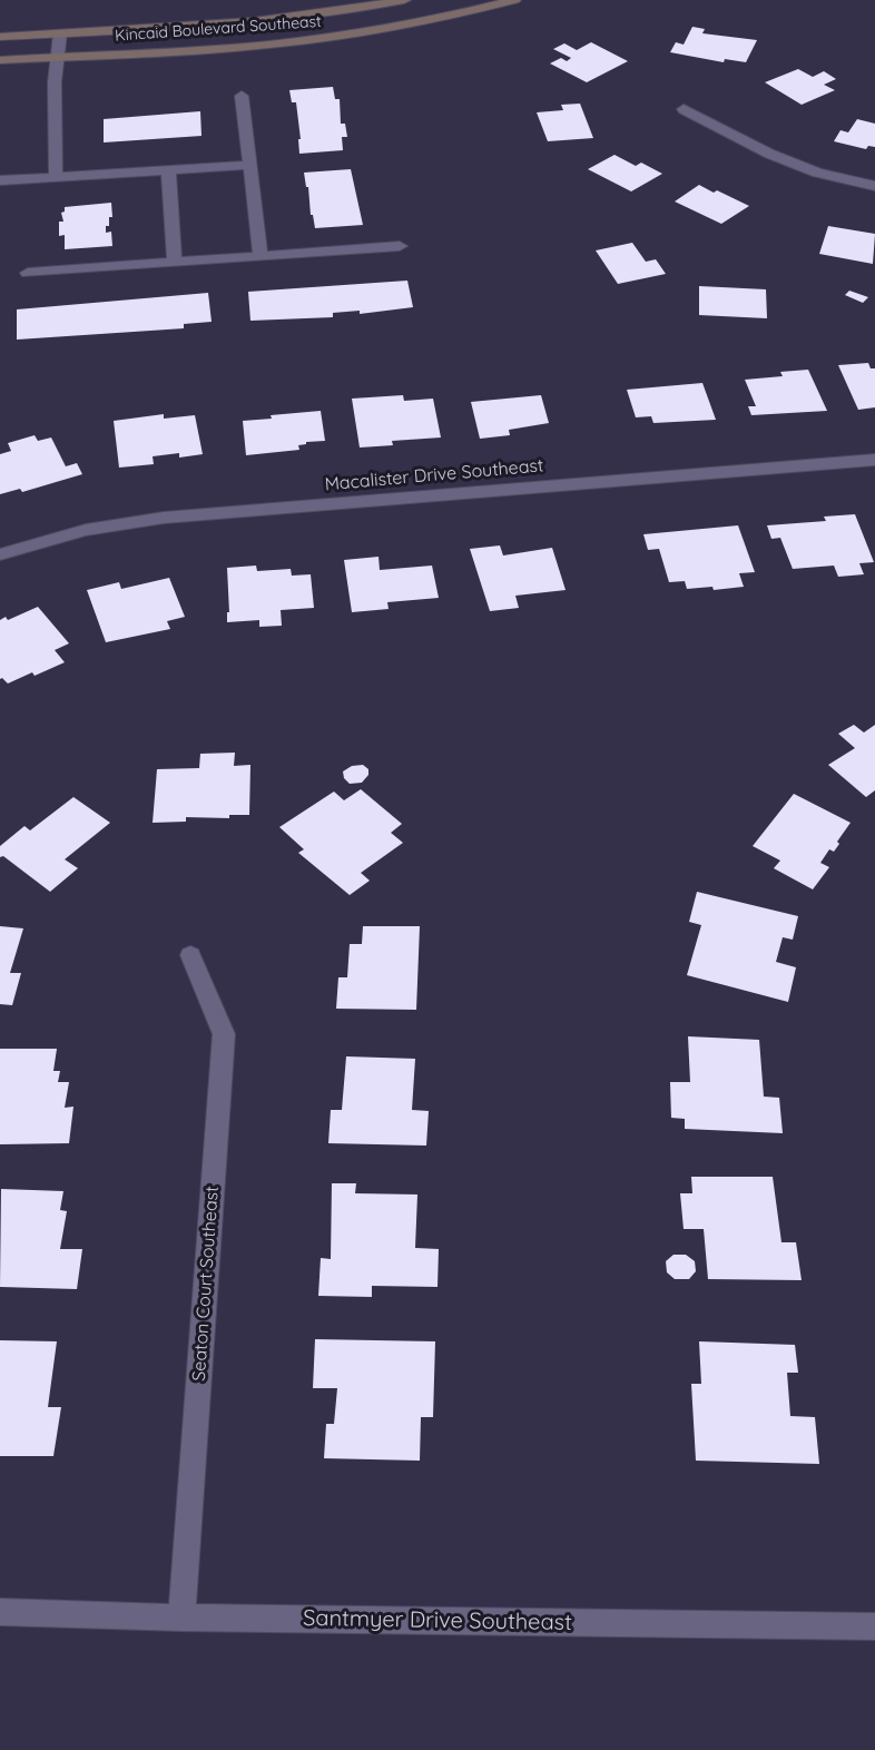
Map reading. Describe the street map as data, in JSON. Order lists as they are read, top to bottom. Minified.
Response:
{"streets":{"street":["Kincaid Boulevard Southeast","Macalister Drive Southeast","Seaton Court Southeast","Santmyer Drive Southeast"]},"crossings":[["Seaton Court Southeast","Santmyer Drive Southeast"]]}
